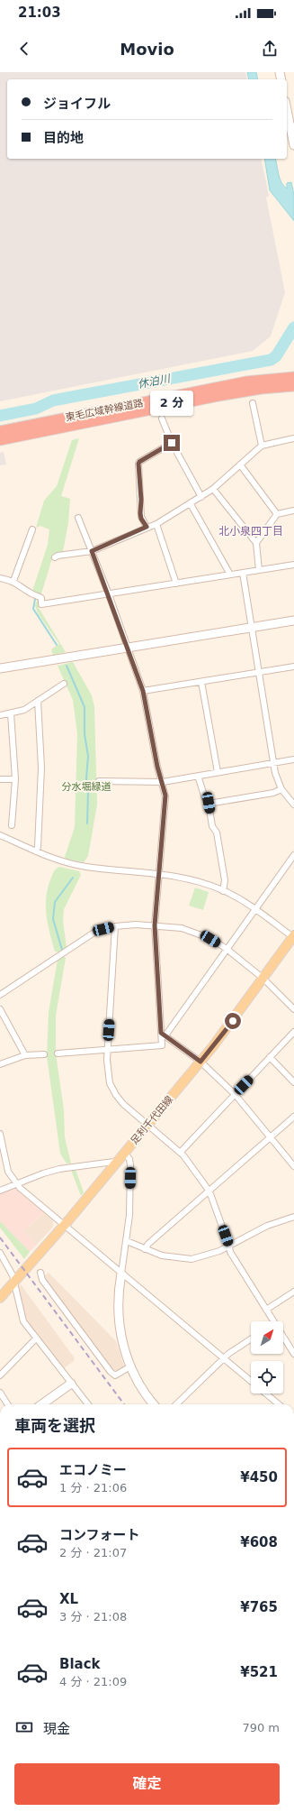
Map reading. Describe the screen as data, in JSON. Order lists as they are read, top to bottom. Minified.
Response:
{"streets":{"highway":["東毛広域幹線道路"],"main road":["足利千代田線"]},"districts":["北小泉四丁目"],"water":["休泊川"],"parks":["分水堀緑道"],"north":"top right","page":{"status":"21:03","header":"Movio","banner":["ジョイフル","目的地"],"bubble":"2 分","heading":"車両を選択","list":[{"name":"エコノミー","note":"1 分 · 21:06","value":"¥450"},{"name":"コンフォート","note":"2 分 · 21:07","value":"¥608"},{"name":"XL","note":"3 分 · 21:08","value":"¥765"},{"name":"Black","note":"4 分 · 21:09","value":"¥521"}],"pay":["現金","790 m"],"buttons":"確定"}}
